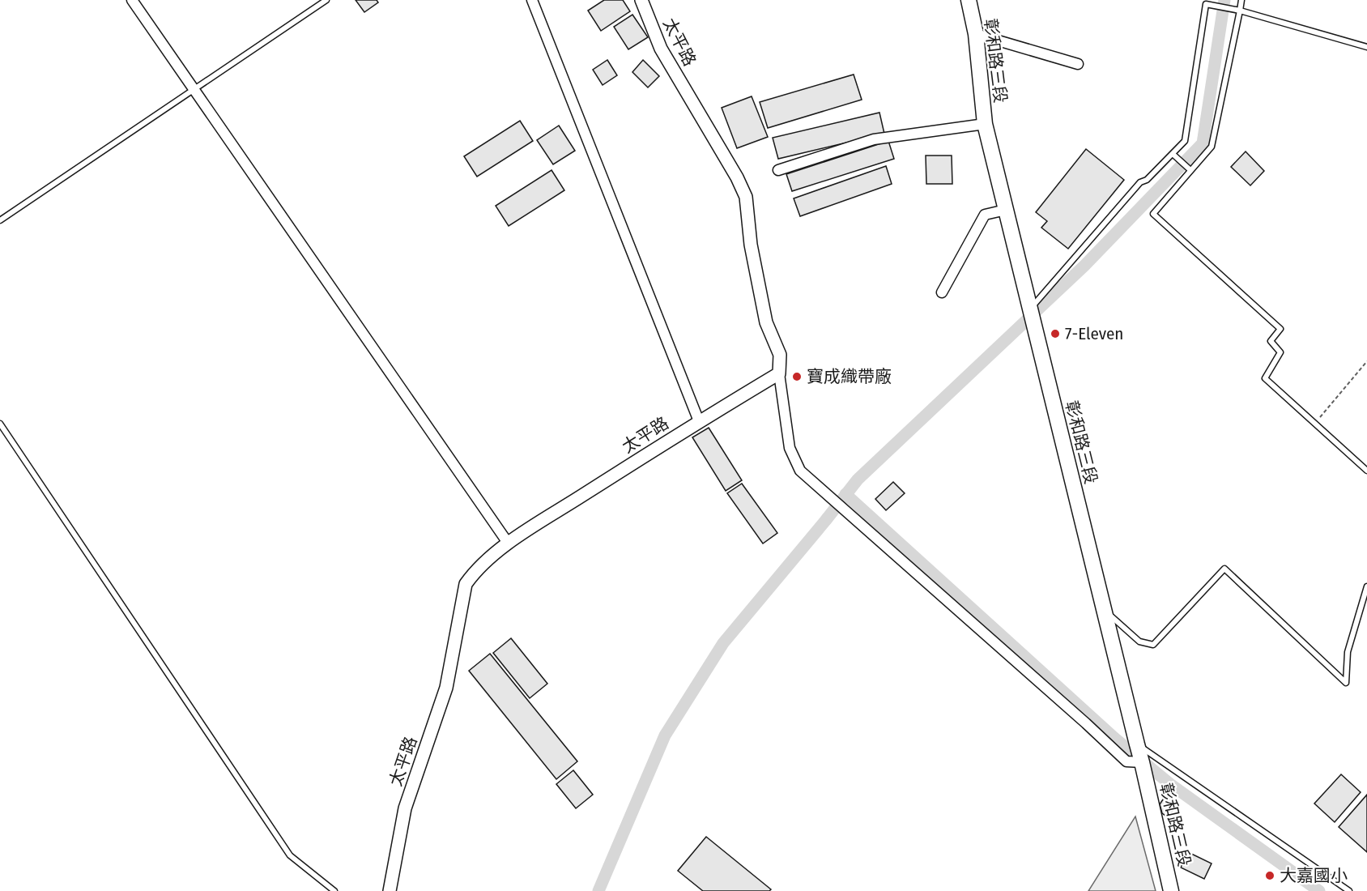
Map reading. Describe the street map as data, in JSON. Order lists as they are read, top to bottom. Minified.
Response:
{"streets":{"main road":["彰和路三段"],"street":["太平路"]},"places":["7-Eleven","寶成織帶廠","大嘉國小"]}
